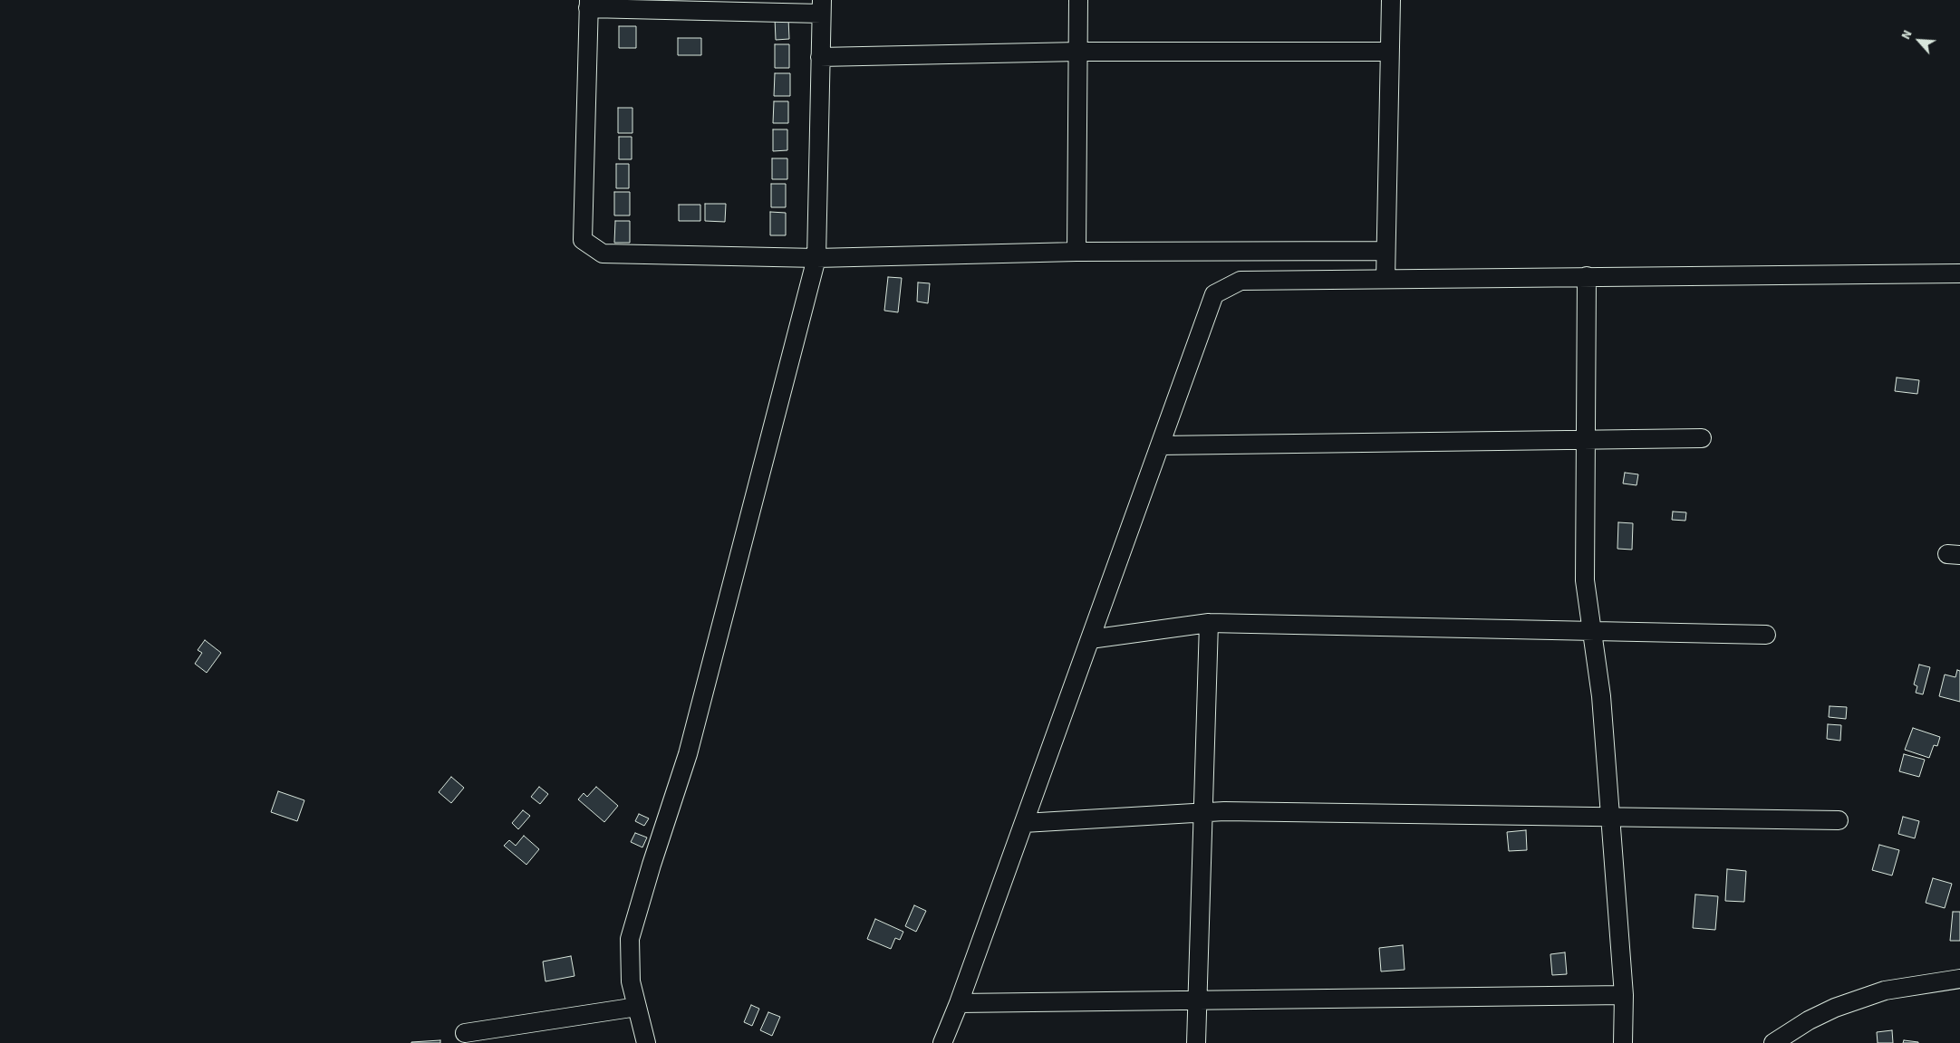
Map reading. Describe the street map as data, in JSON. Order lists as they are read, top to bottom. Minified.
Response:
{"north":"top left"}
